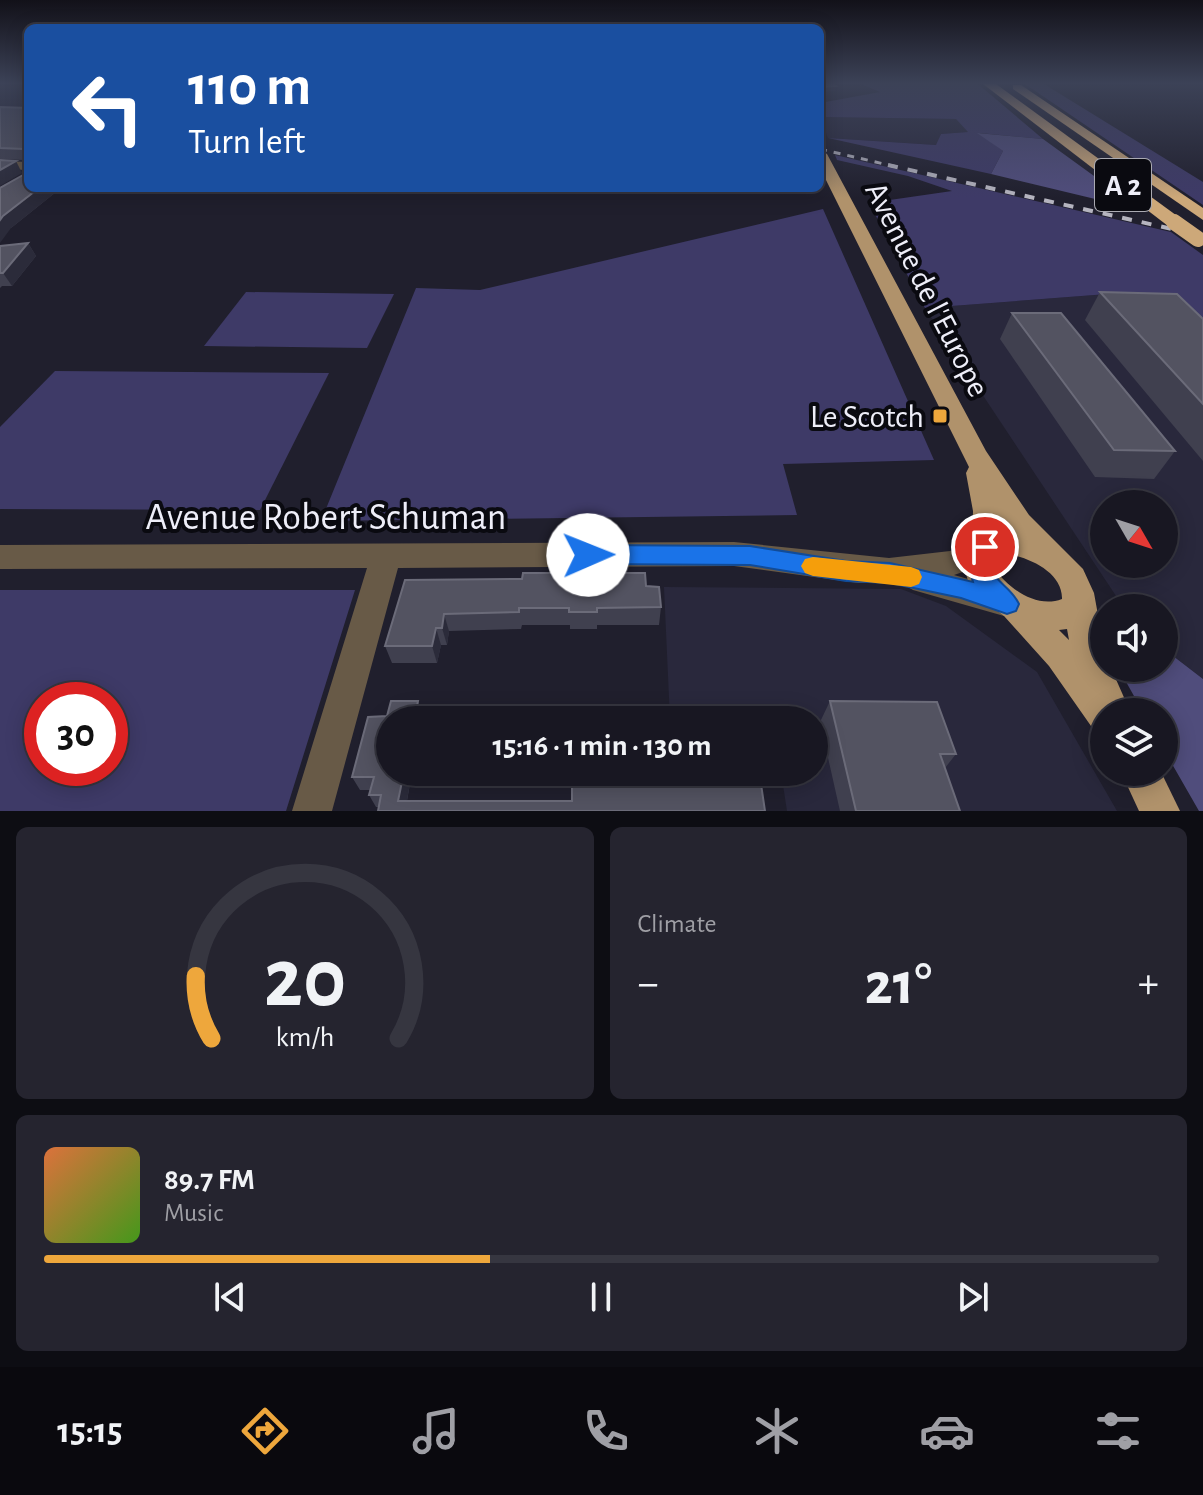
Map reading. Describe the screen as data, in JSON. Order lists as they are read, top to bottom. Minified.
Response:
{"streets":{"highway":["A 2"],"main road":["Avenue de l'Europe"],"street":["Avenue Robert Schuman"]},"crossings":[["Avenue de l'Europe","Avenue Robert Schuman"]],"places":{"transit":["Le Scotch"]},"north":"bottom right","page":{"turn":["110 m","Turn left"],"limit":"30","trip":"15:16 · 1 min · 130 m","tile":"Climate","heat":["−","21°","+"],"song":["89.7 FM","Music"],"tabs":"15:15","gauge":["20","km/h"]}}
